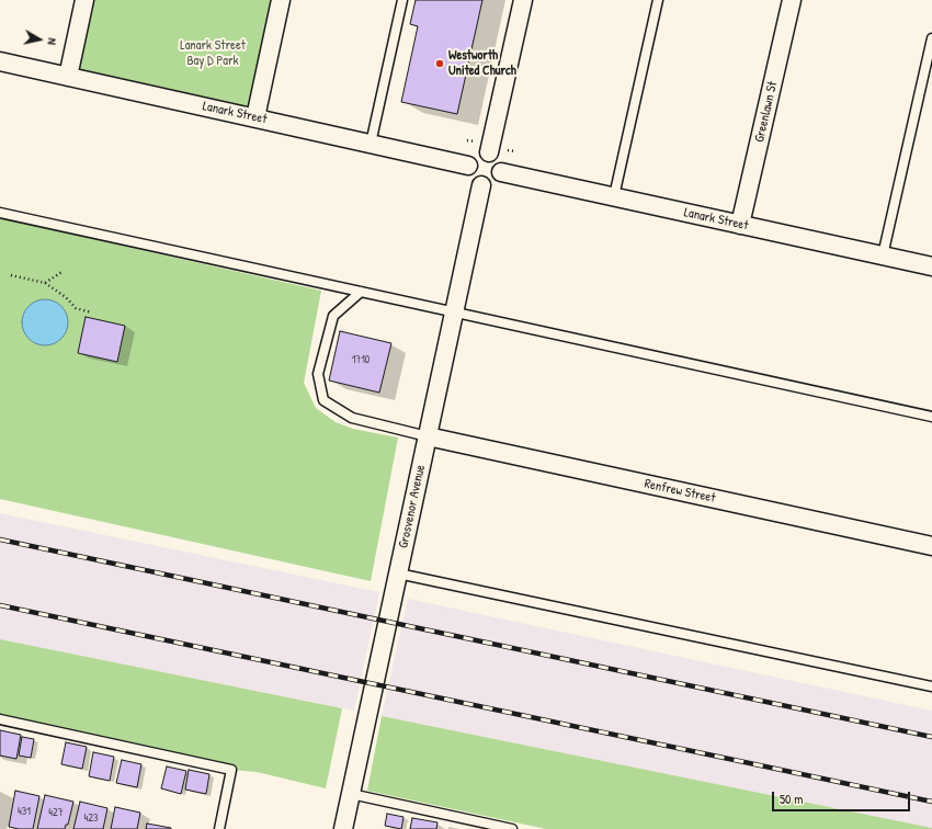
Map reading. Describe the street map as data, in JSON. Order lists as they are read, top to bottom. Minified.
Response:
{"streets":{"street":["Greenlawn St","Lanark Street","Renfrew Street","Grosvenor Avenue"]},"crossings":[["Greenlawn St","Lanark Street"],["Lanark Street","Grosvenor Avenue"],["Renfrew Street","Grosvenor Avenue"]],"parks":["Lanark Street Bay D Park"],"places":["Westworth United Church"],"house_numbers":["1710","431","427","423"],"scale_bar":"50 m","north":"right"}
